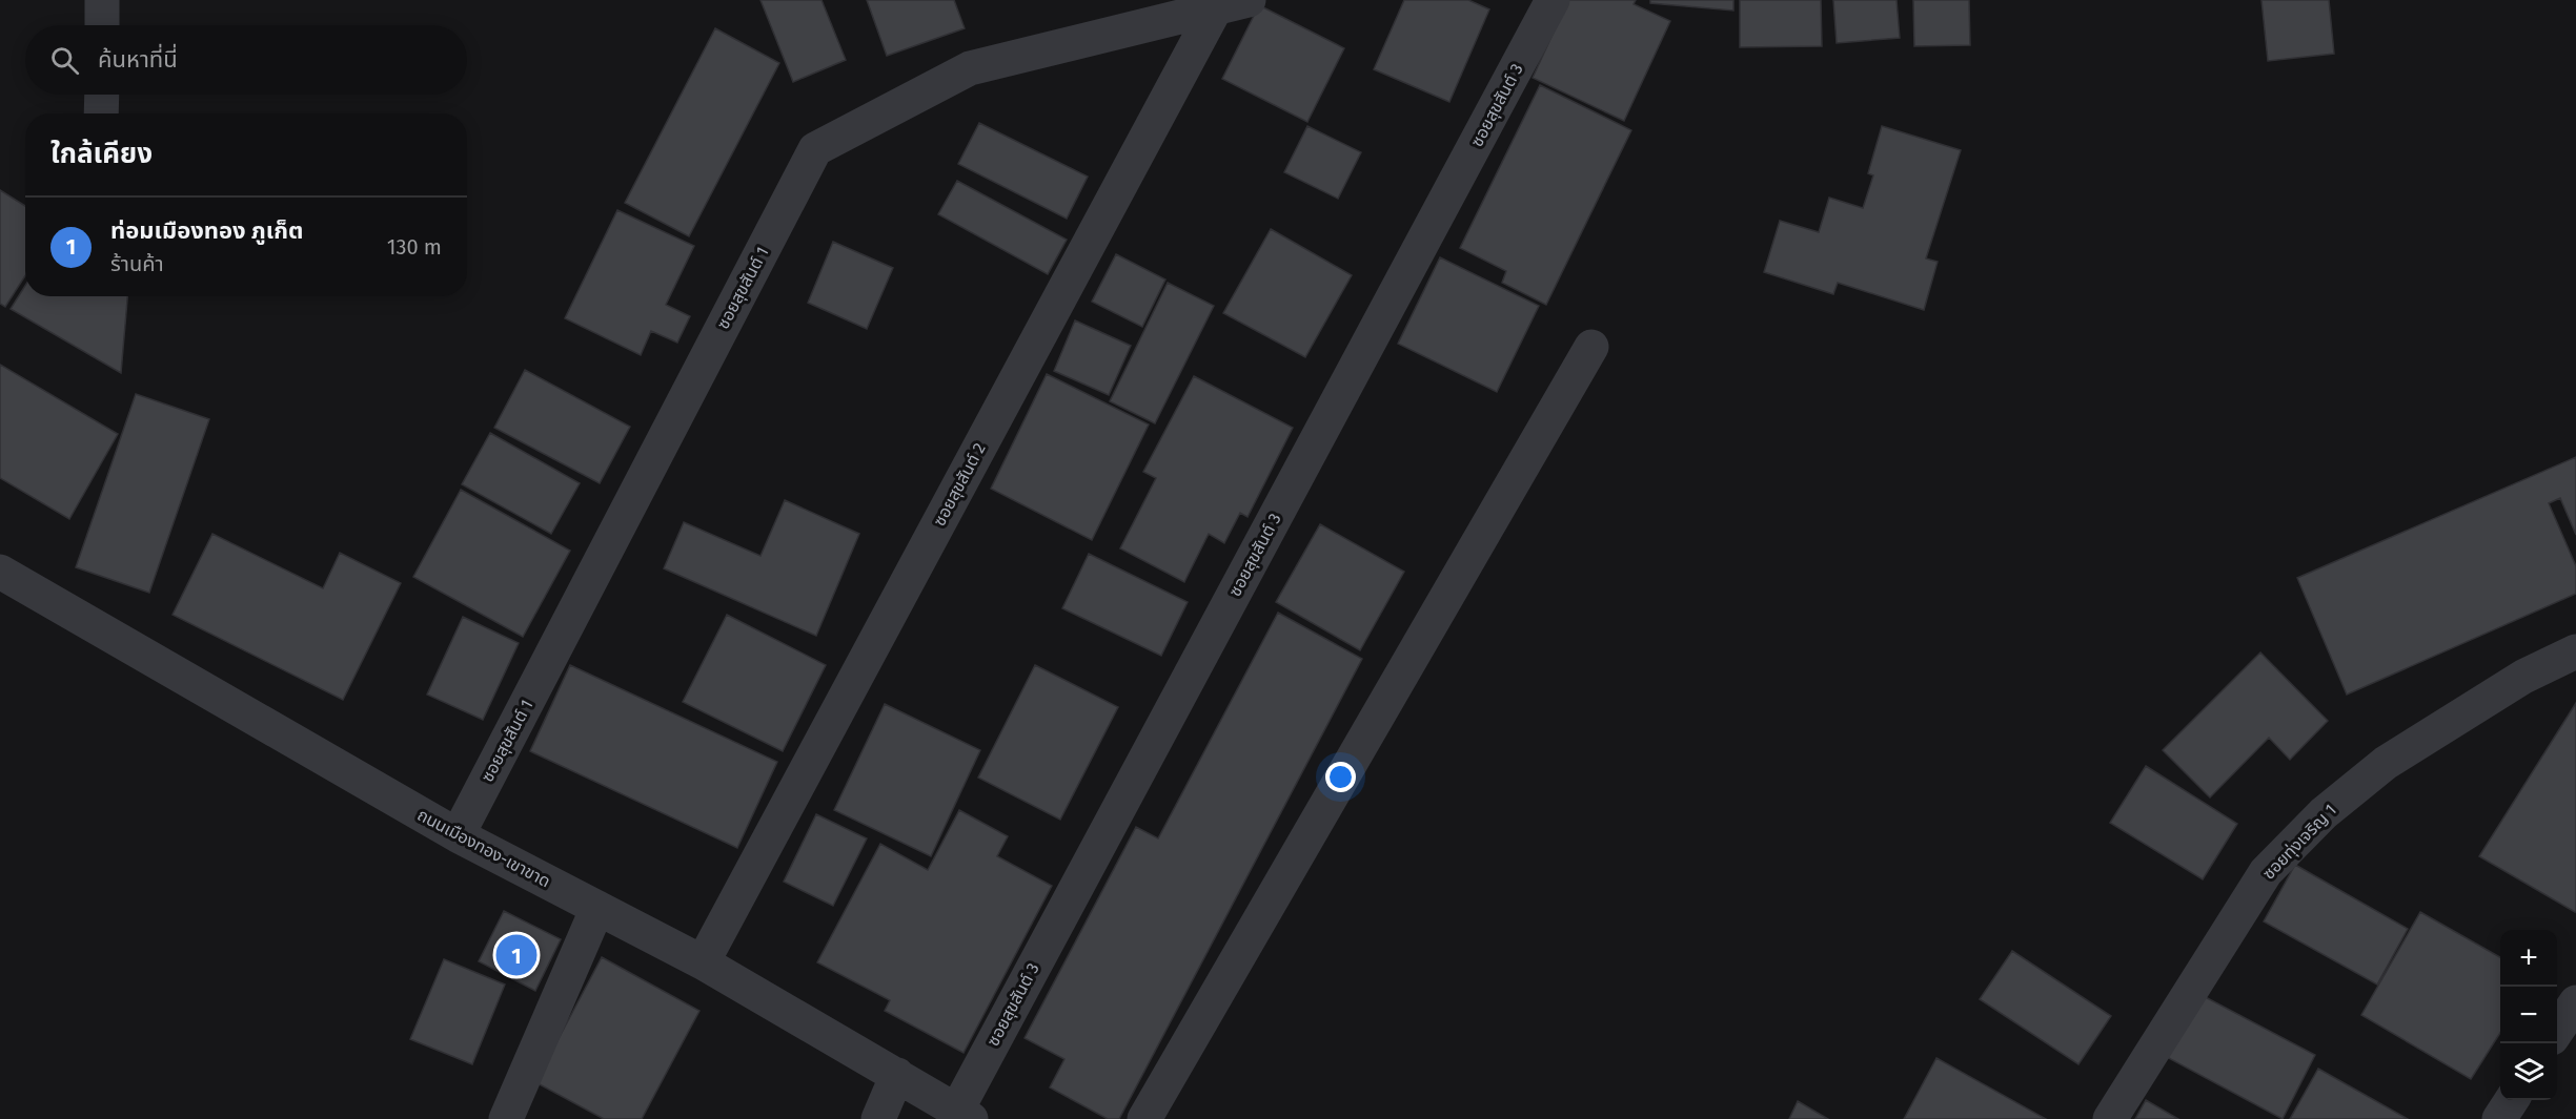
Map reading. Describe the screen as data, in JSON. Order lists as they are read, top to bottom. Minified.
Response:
{"streets":{"street":["ซอยสุขสันต์ 3","ซอยสุขสันต์ 1","ซอยสุขสันต์ 2","ซอยทุ่งเจริญ 1","ถนนเมืองทอง-เขาขาด"]},"crossings":[["ซอยสุขสันต์ 3","ถนนเมืองทอง-เขาขาด"],["ซอยสุขสันต์ 1","ซอยสุขสันต์ 2"],["ซอยสุขสันต์ 1","ถนนเมืองทอง-เขาขาด"],["ซอยสุขสันต์ 2","ถนนเมืองทอง-เขาขาด"]],"page":{"search":"ค้นหาที่นี่","heading":"ใกล้เคียง","list":[{"mark":"1","name":"ท่อมเมืองทอง ภูเก็ต","note":"ร้านค้า","value":"130 m"}],"map_buttons":["+","−"],"pins":"1"}}
